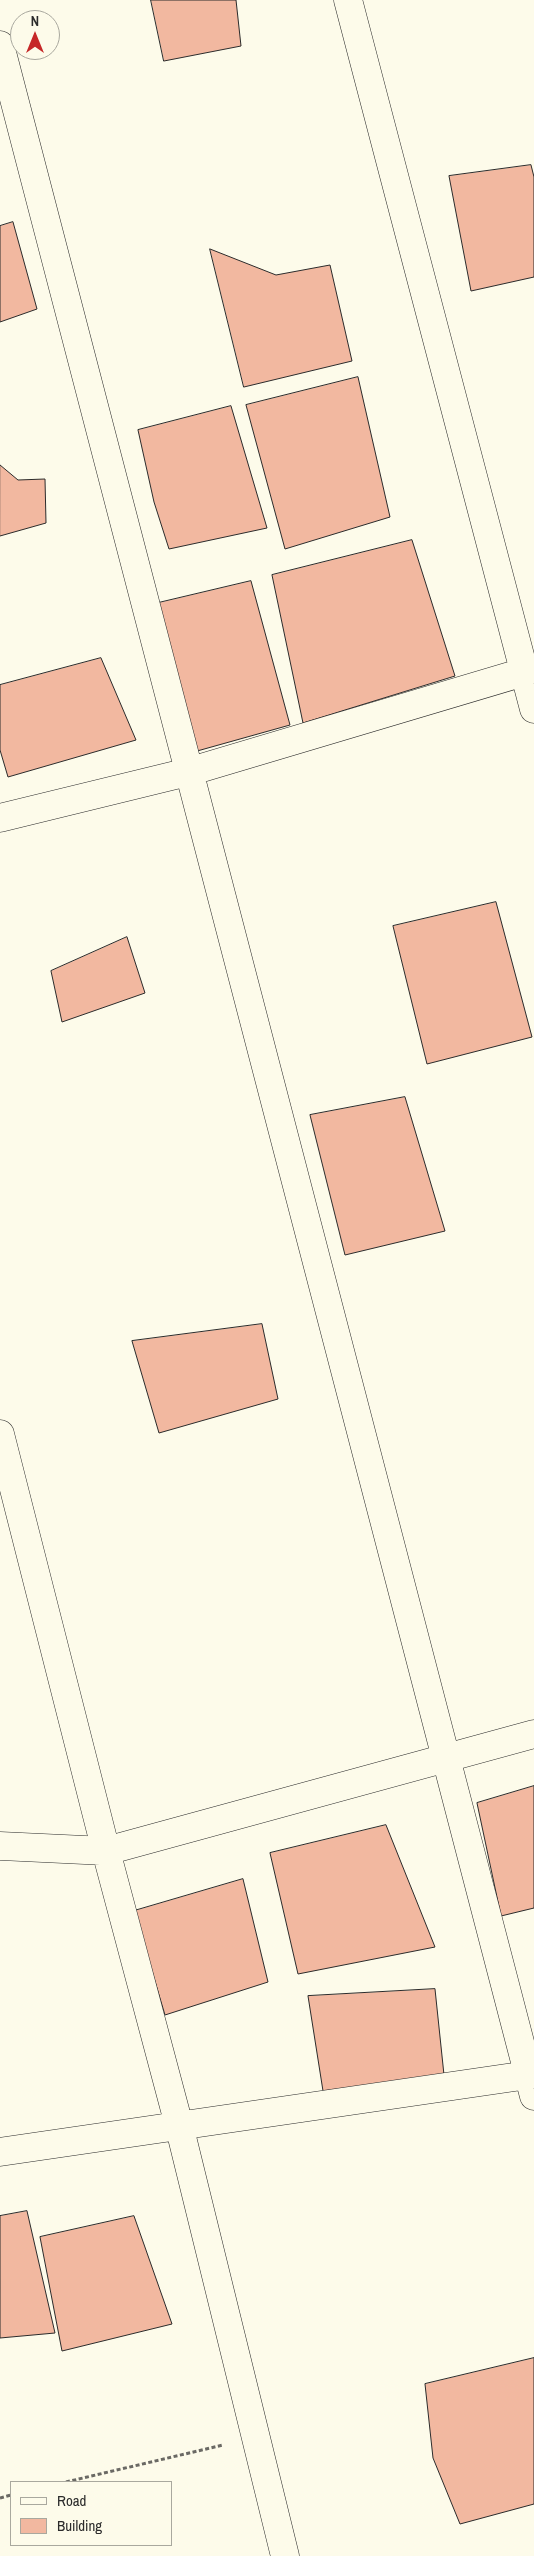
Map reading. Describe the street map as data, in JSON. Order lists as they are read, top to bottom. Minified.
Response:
{"legend":["Road","Building"],"north":"top"}
